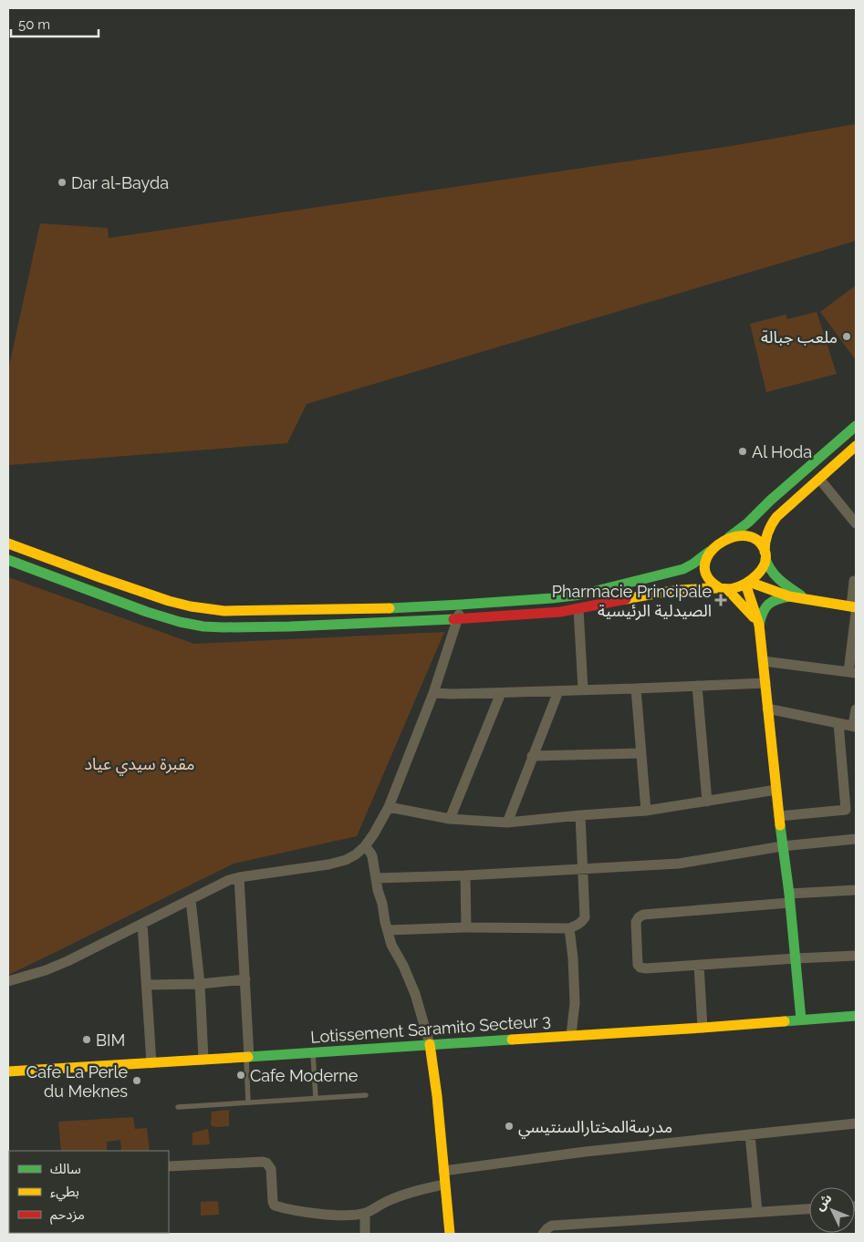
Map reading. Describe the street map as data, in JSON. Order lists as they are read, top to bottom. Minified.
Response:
{"streets":{"main road":["Lotissement Saramito Secteur 3"]},"parks":["مقبرة سيدي عياد"],"places":{"other":["Dar al-Bayda","ملعب جبالة","Al Hoda","BIM","Cafe Moderne","Cafe La Perle du Meknes","مدرسةالمختارالسنتيسي"],"health":["Pharmacie Principale الصيدلية الرئيسية"]},"legend":["سالك","بطيء","مزدحم"],"scale_bar":"50 m","north":"top left"}
